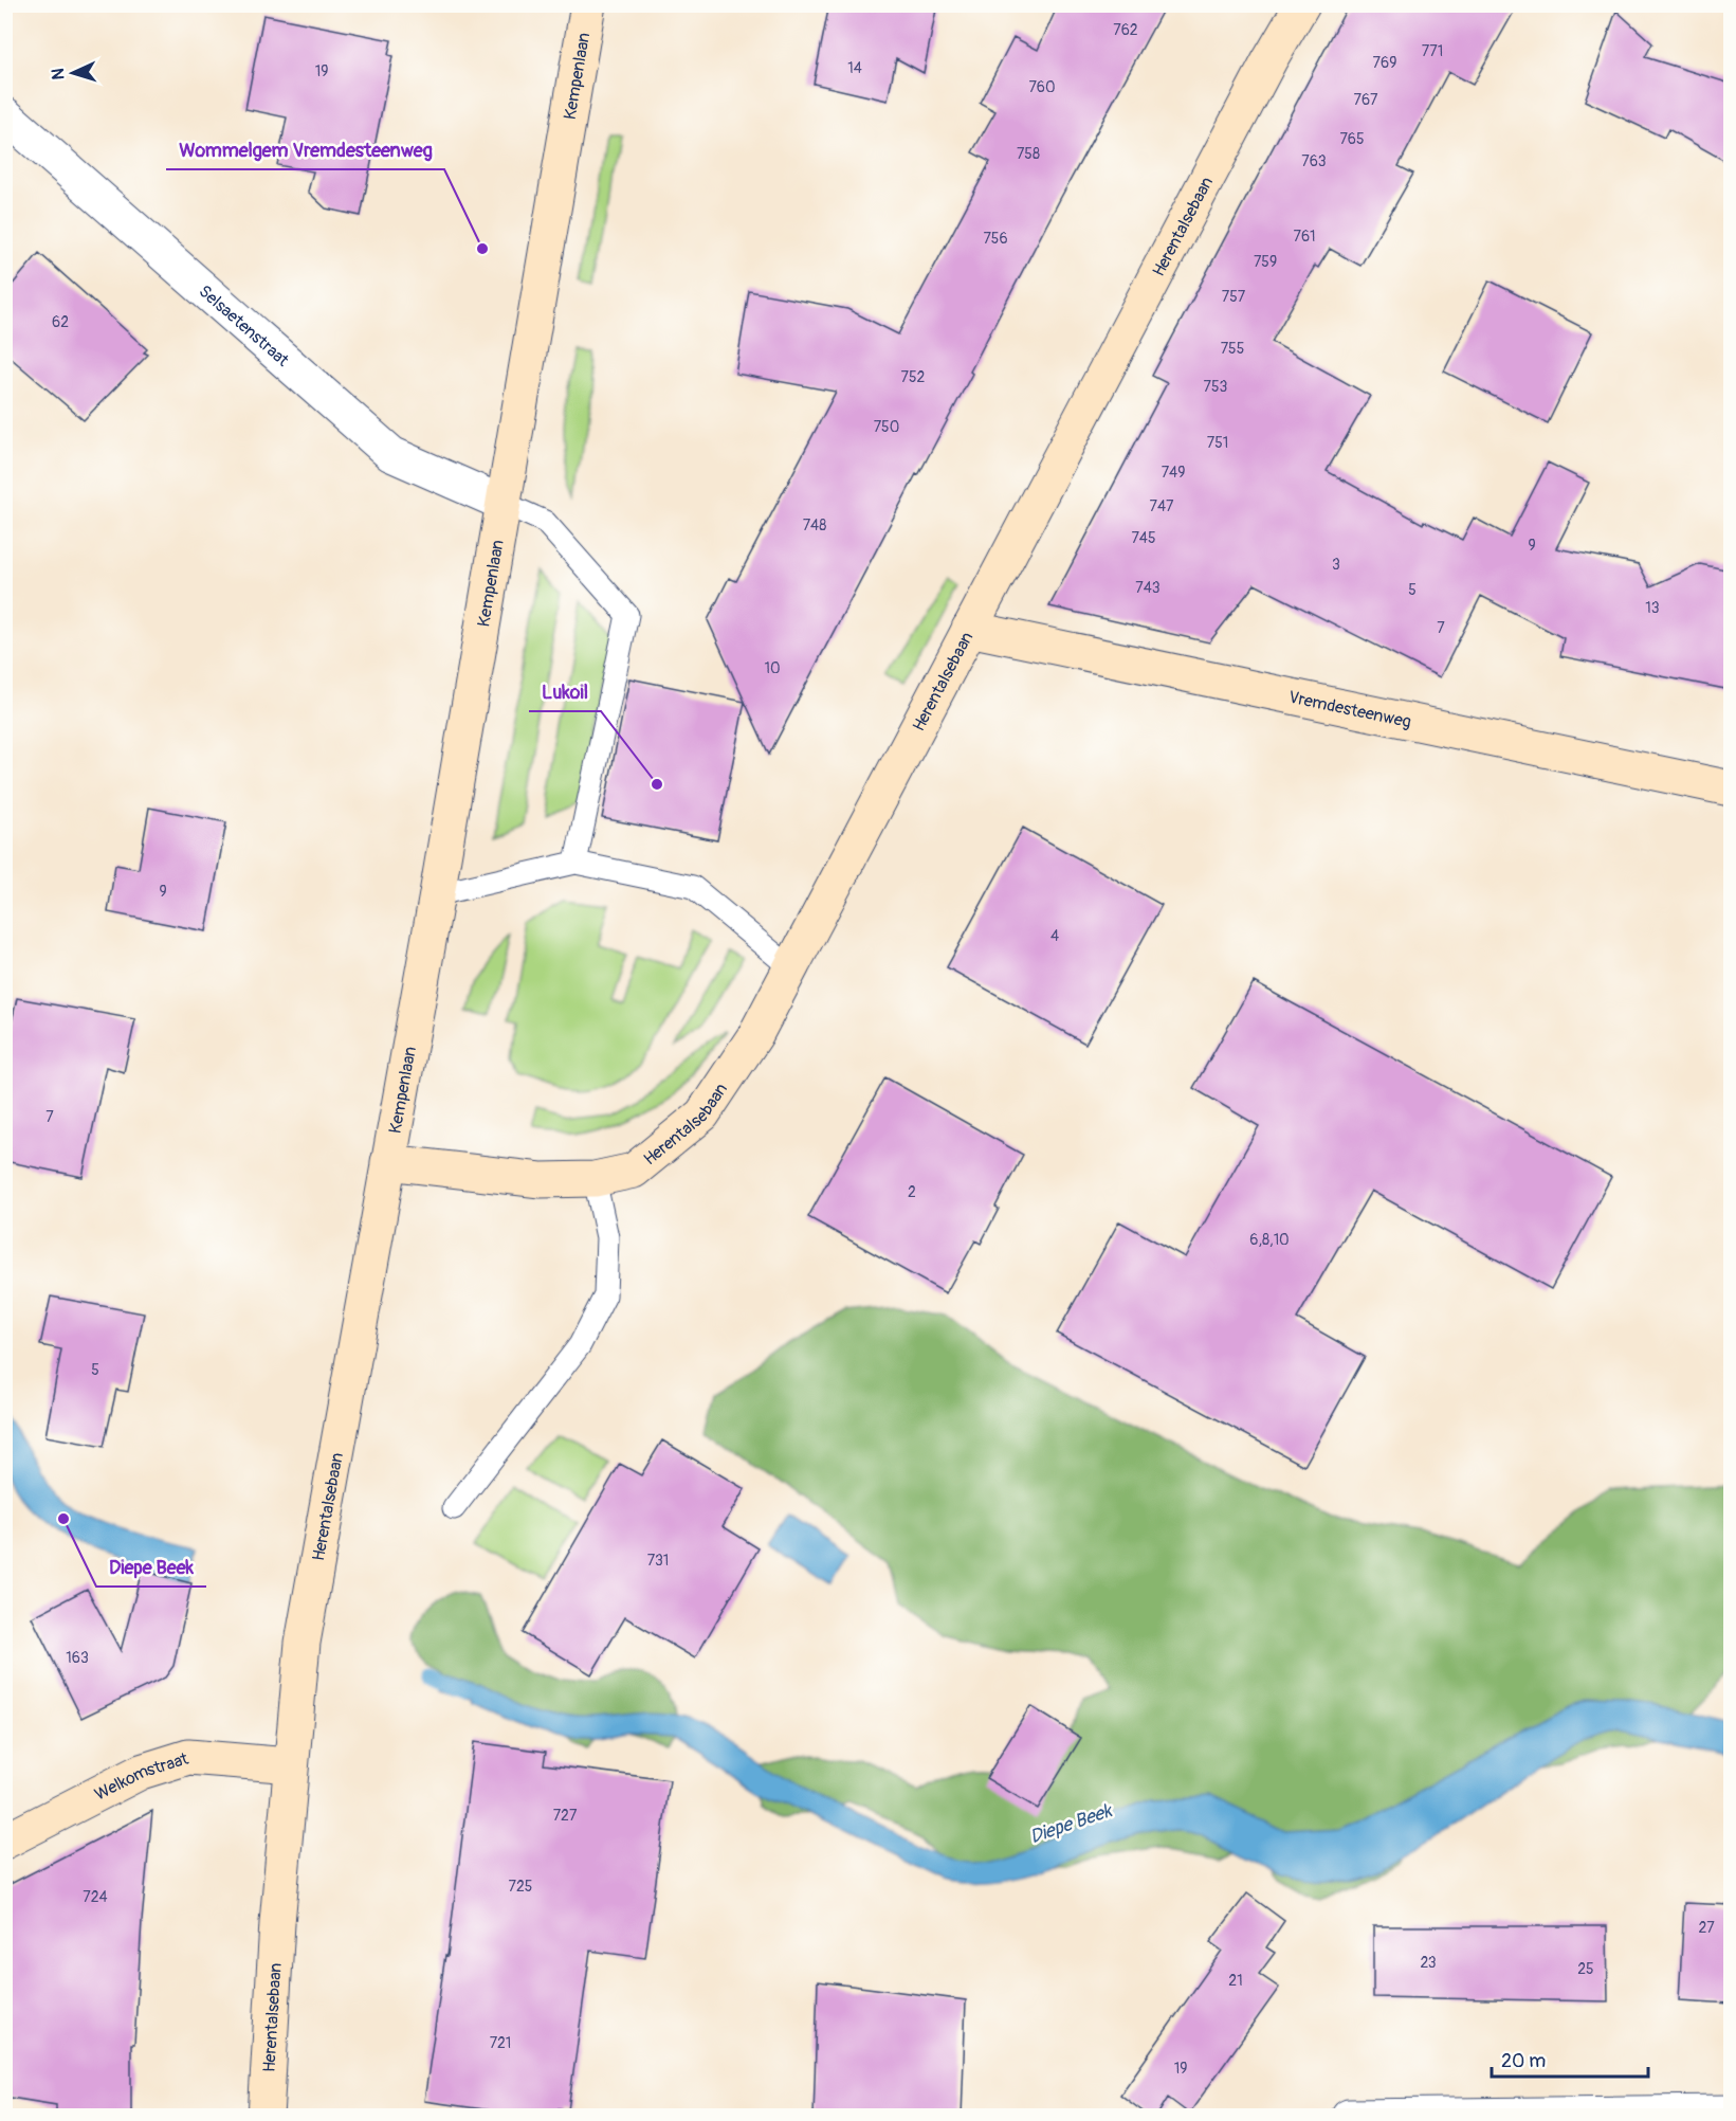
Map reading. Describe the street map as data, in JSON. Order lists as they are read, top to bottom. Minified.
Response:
{"streets":{"street":["Kempenlaan","Herentalsebaan","Selsaetenstraat","Vremdesteenweg","Welkomstraat"]},"crossings":[["Kempenlaan","Herentalsebaan"],["Kempenlaan","Selsaetenstraat"],["Herentalsebaan","Vremdesteenweg"],["Herentalsebaan","Welkomstraat"]],"water":["Diepe Beek"],"places":["Wommelgem Vremdesteenweg","Lukoil","Diepe Beek"],"house_numbers":["762","771","769","14","19","760","767","765","758","763","761","756","759","757","62","755","752","753","750","751","749","747","748","745","9","3","743","5","13","7","10","9","4","7","2","6,8,10","5","731","163","727","725","724","27","23","25","21","721","19"],"scale_bar":"20 m","north":"left"}
